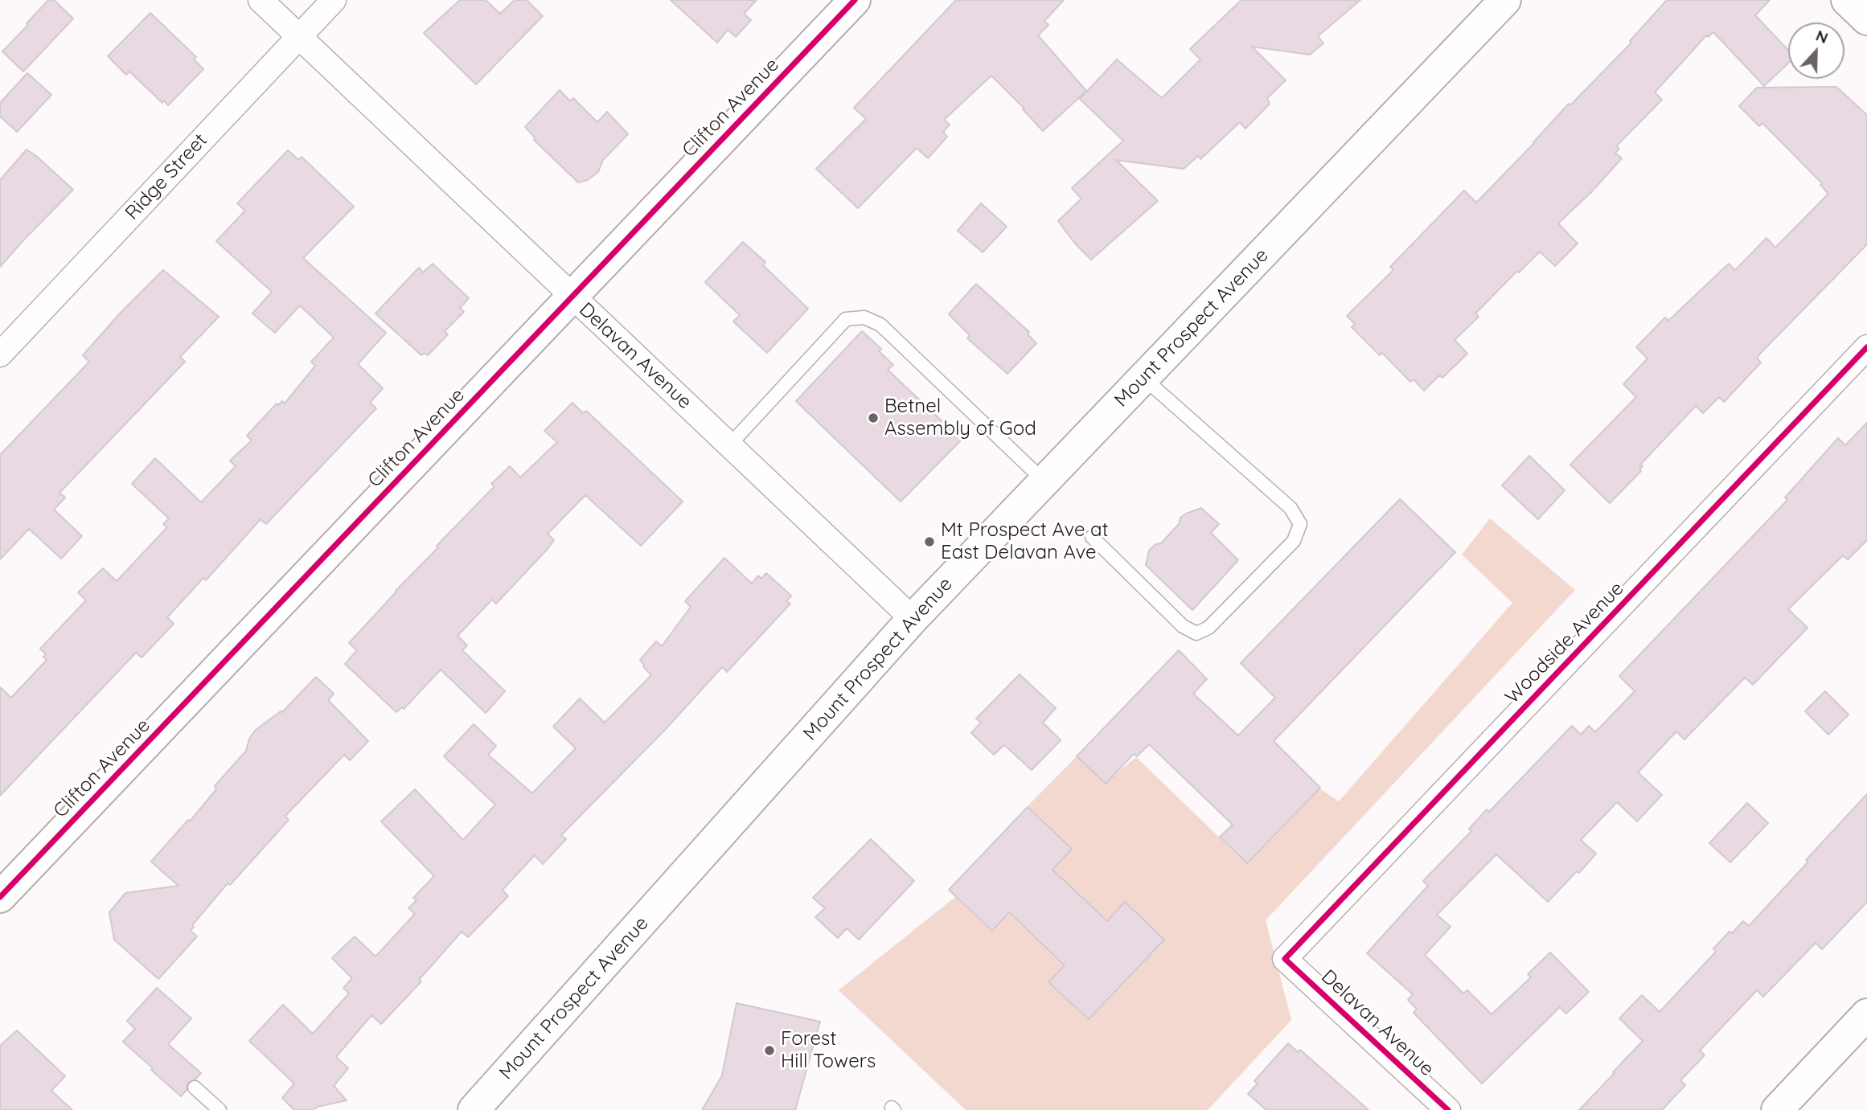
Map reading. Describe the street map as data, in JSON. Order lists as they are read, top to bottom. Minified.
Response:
{"streets":{"main road":["Clifton Avenue","Mount Prospect Avenue"],"street":["Ridge Street","Delavan Avenue","Woodside Avenue"]},"crossings":[["Clifton Avenue","Delavan Avenue"],["Ridge Street","Delavan Avenue"],["Mount Prospect Avenue","Delavan Avenue"],["Delavan Avenue","Woodside Avenue"]],"places":["Betnel Assembly of God","Mt Prospect Ave at East Delavan Ave","Forest Hill Towers"],"north":"top"}
